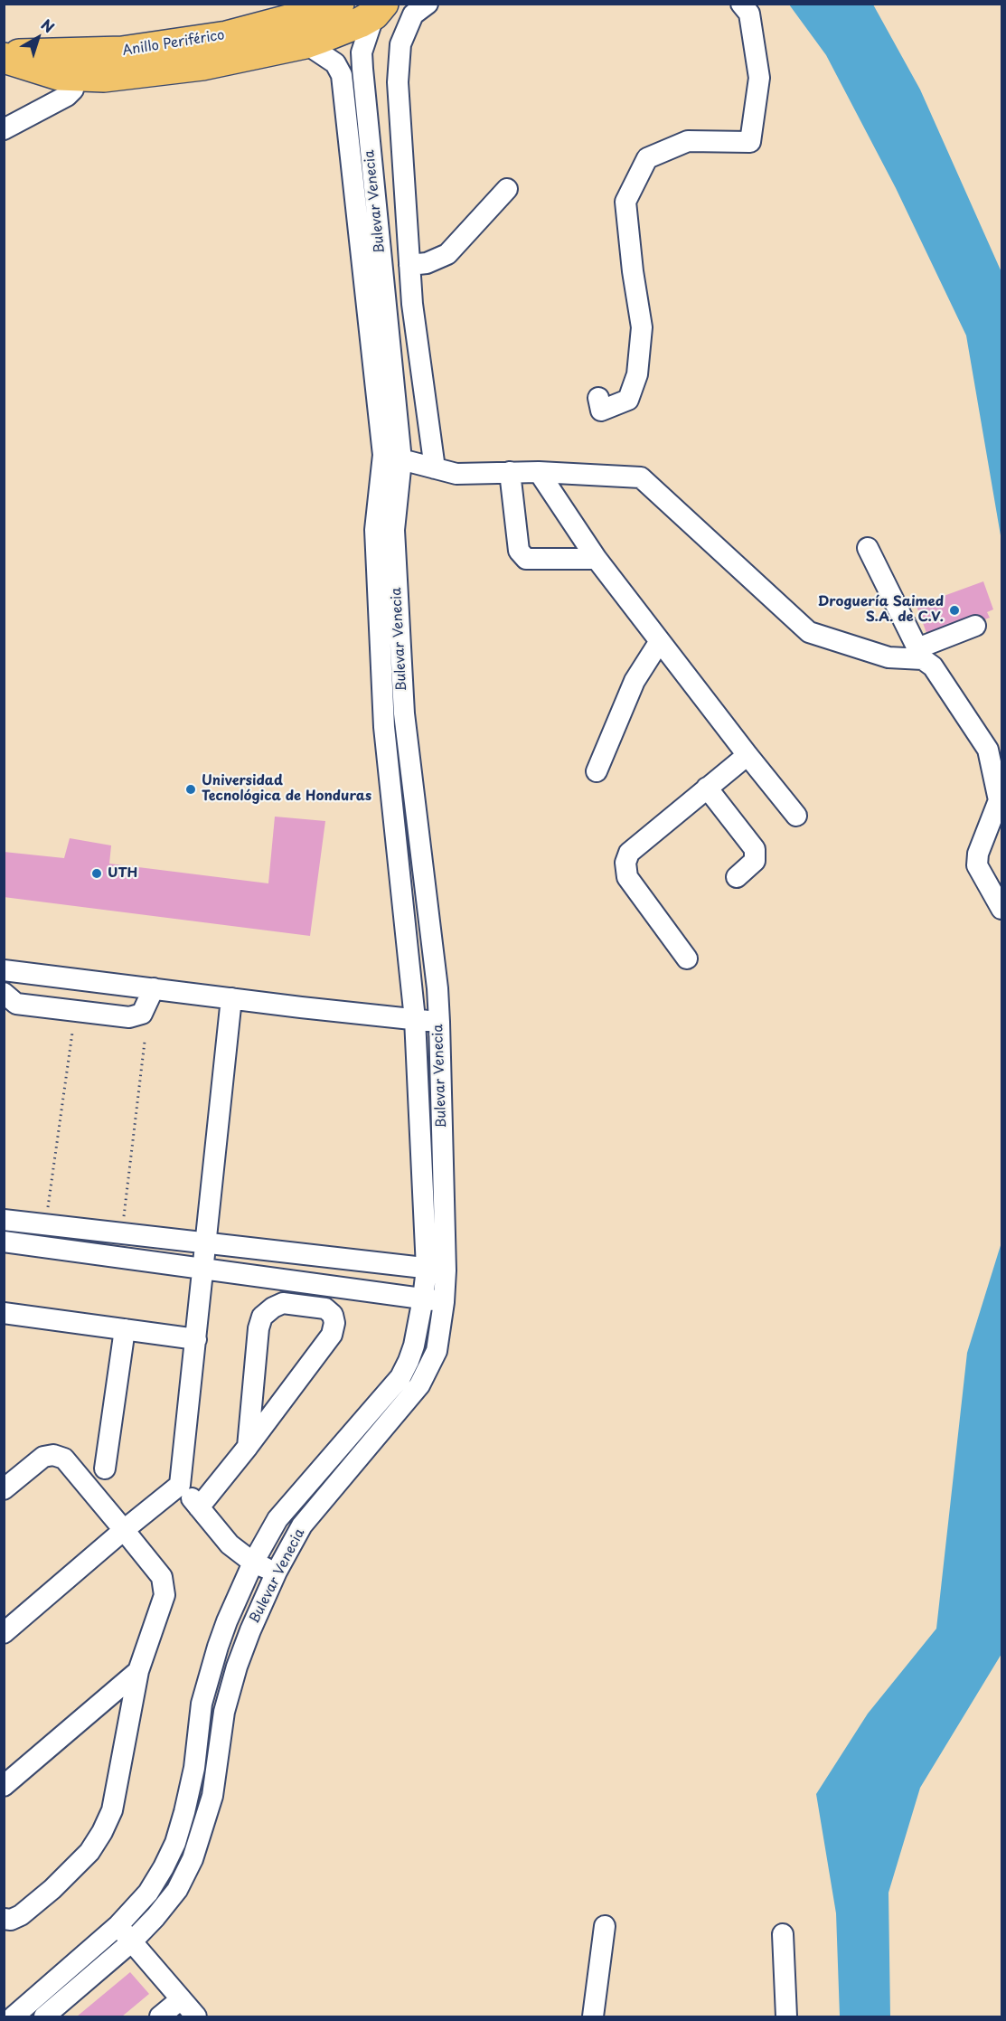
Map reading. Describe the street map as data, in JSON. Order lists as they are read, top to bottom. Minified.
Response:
{"streets":{"highway":["Anillo Periférico"],"street":["Bulevar Venecia"]},"places":["Droguería Saimed S.A. de C.V.","Universidad Tecnológica de Honduras","UTH"],"north":"top right"}
